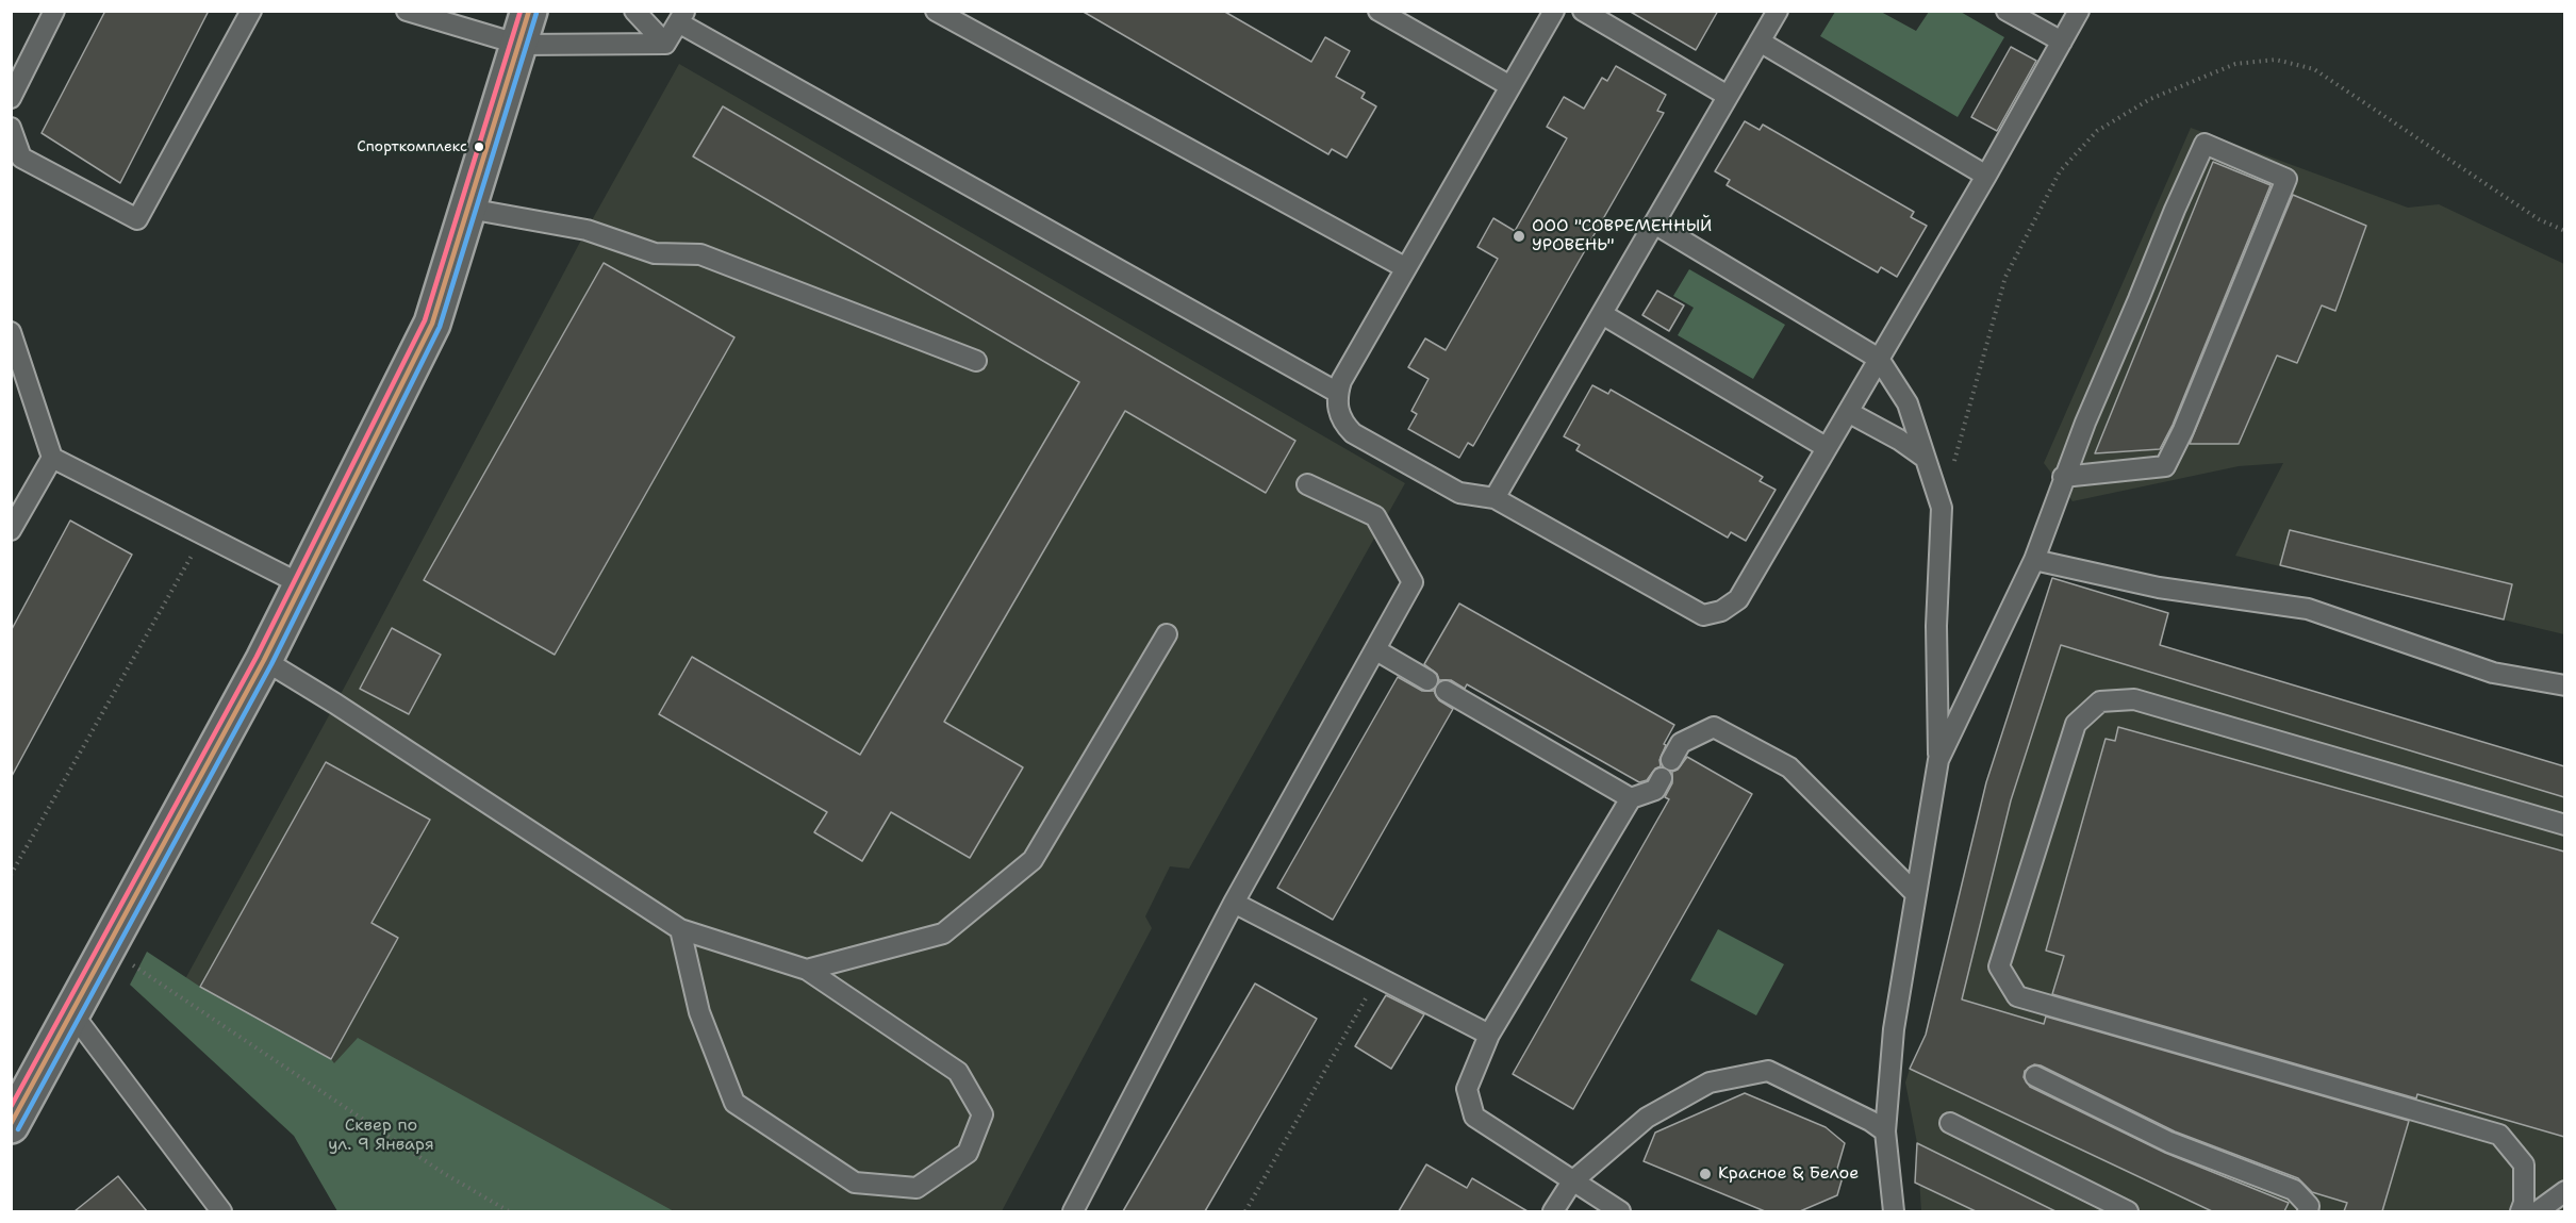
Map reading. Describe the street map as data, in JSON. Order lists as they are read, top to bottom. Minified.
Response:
{"parks":["Сквер по ул. 9 Января"],"places":["Спорткомплекс","ООО \"СОВРЕМЕННЫЙ УРОВЕНЬ\"","Красное & Белое"]}
